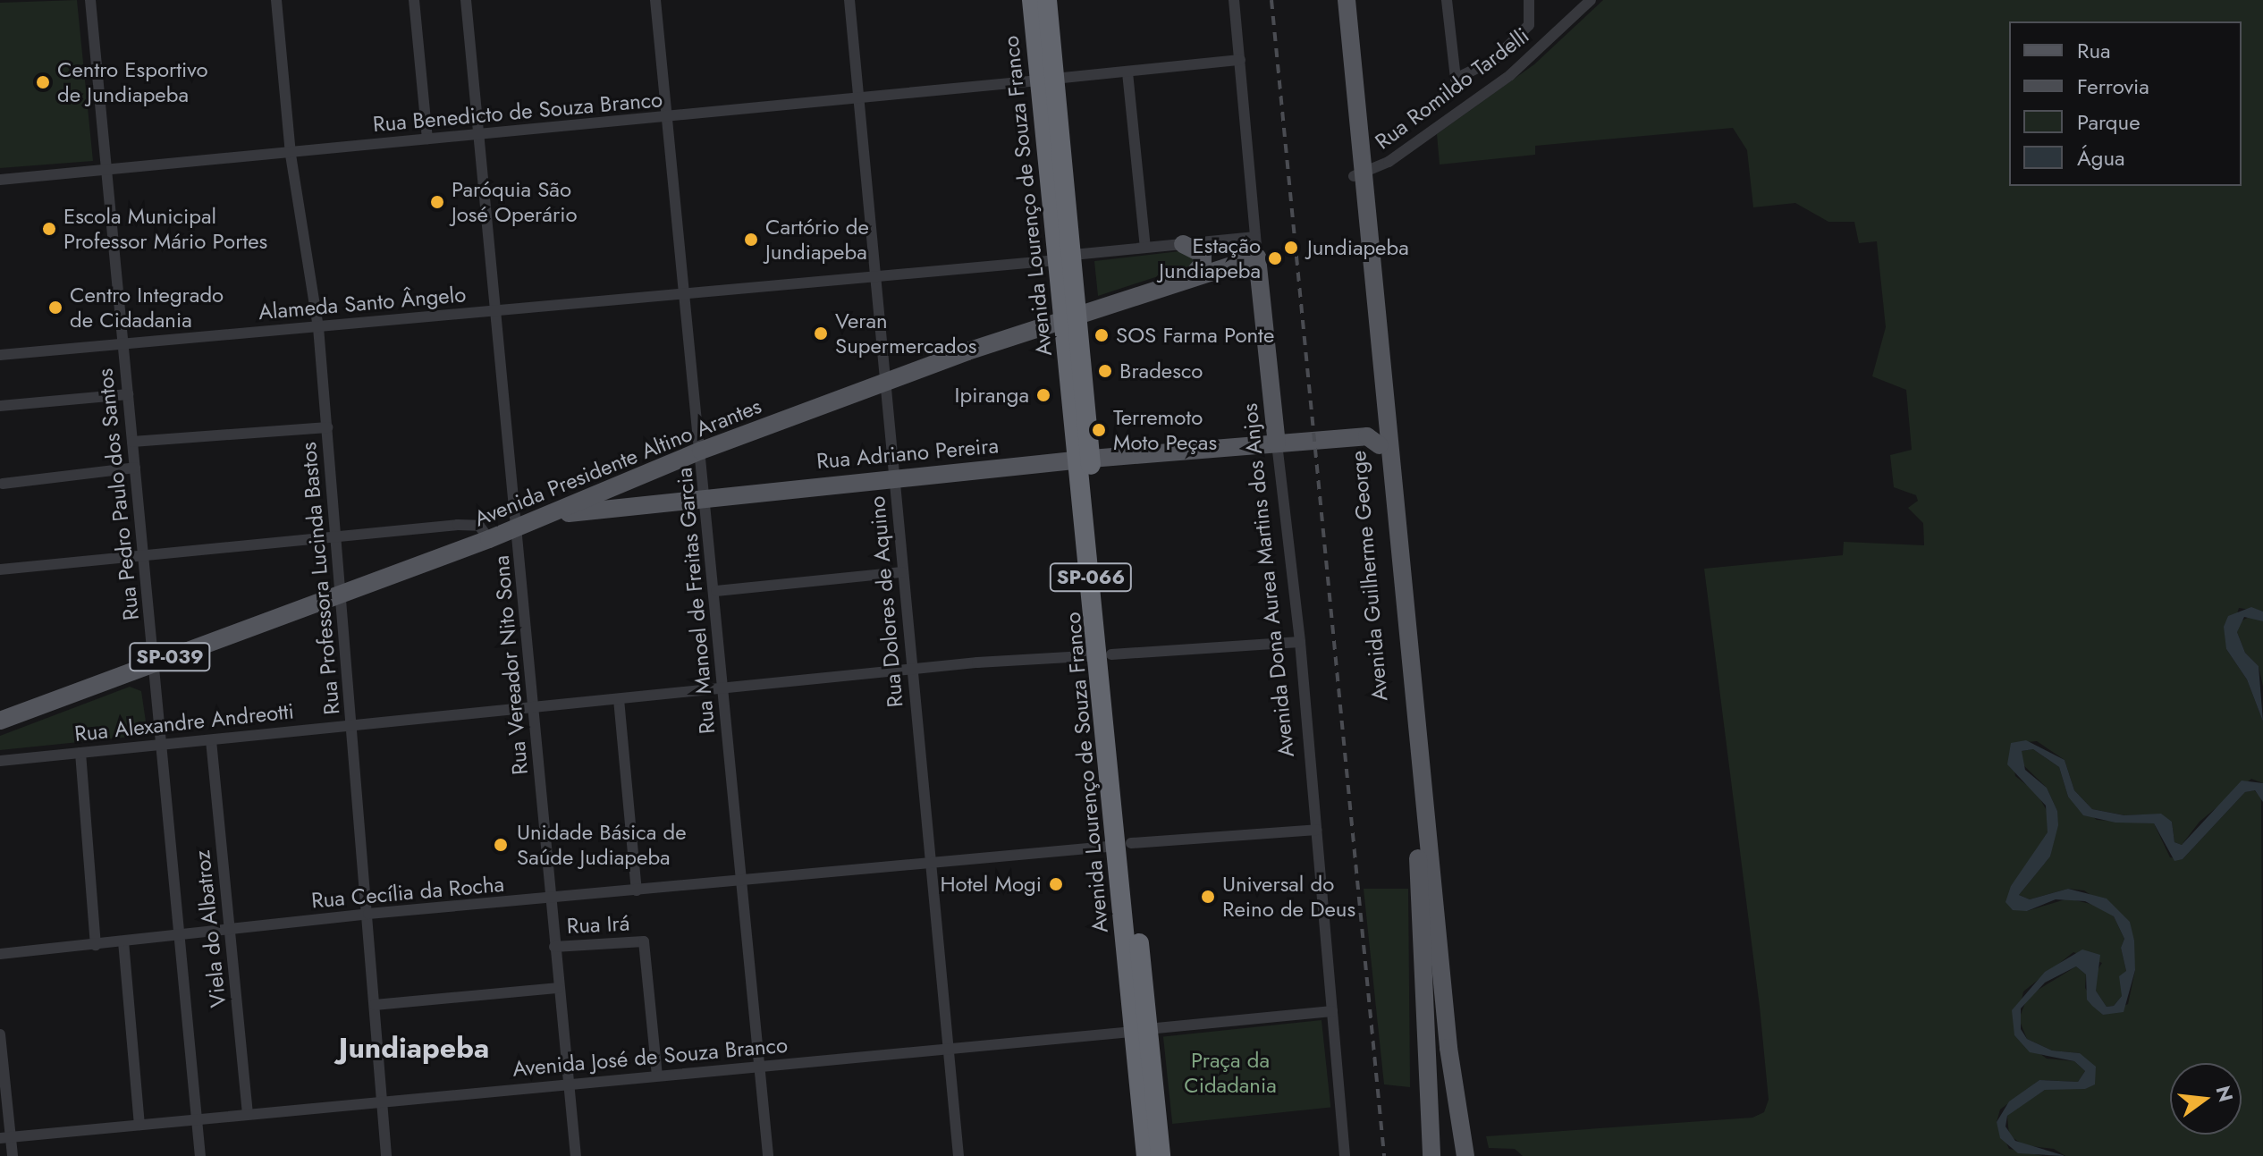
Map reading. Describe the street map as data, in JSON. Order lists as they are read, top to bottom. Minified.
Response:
{"streets":{"highway":["Avenida Lourenço de Souza Franco","SP-066"],"main road":["Rua Adriano Pereira","Avenida Presidente Altino Arantes","Avenida Guilherme George","Avenida Dona Aurea Martins dos Anjos","SP-039"],"street":["Rua Romildo Tardelli","Rua Benedicto de Souza Branco","Alameda Santo Ângelo","Rua Pedro Paulo dos Santos","Rua Professora Lucinda Bastos","Rua Manoel de Freitas Garcia","Rua Dolores de Aquino","Rua Vereador Nito Sona","Rua Alexandre Andreotti","Rua Cecília da Rocha","Rua Irá","Viela do Albatroz","Avenida José de Souza Branco"]},"crossings":[["Rua Romildo Tardelli","Avenida Guilherme George"],["Rua Benedicto de Souza Branco","Avenida Lourenço de Souza Franco"],["Rua Benedicto de Souza Branco","Rua Pedro Paulo dos Santos"],["Rua Benedicto de Souza Branco","Rua Professora Lucinda Bastos"],["Rua Benedicto de Souza Branco","Avenida Dona Aurea Martins dos Anjos"],["Rua Benedicto de Souza Branco","Rua Manoel de Freitas Garcia"],["Rua Benedicto de Souza Branco","Rua Dolores de Aquino"],["Rua Benedicto de Souza Branco","Rua Vereador Nito Sona"],["Avenida Lourenço de Souza Franco","Alameda Santo Ângelo"],["Avenida Lourenço de Souza Franco","Rua Adriano Pereira"],["Avenida Lourenço de Souza Franco","Avenida Presidente Altino Arantes"],["Avenida Lourenço de Souza Franco","Rua Alexandre Andreotti"],["Avenida Lourenço de Souza Franco","Rua Cecília da Rocha"],["Avenida Lourenço de Souza Franco","Avenida José de Souza Branco"],["Alameda Santo Ângelo","Rua Pedro Paulo dos Santos"],["Alameda Santo Ângelo","Rua Professora Lucinda Bastos"],["Alameda Santo Ângelo","Avenida Dona Aurea Martins dos Anjos"],["Alameda Santo Ângelo","Rua Manoel de Freitas Garcia"],["Alameda Santo Ângelo","Rua Dolores de Aquino"],["Alameda Santo Ângelo","Rua Vereador Nito Sona"],["Rua Adriano Pereira","Avenida Presidente Altino Arantes"],["Rua Adriano Pereira","Avenida Guilherme George"],["Rua Adriano Pereira","Avenida Dona Aurea Martins dos Anjos"],["Rua Adriano Pereira","Rua Manoel de Freitas Garcia"],["Rua Adriano Pereira","Rua Dolores de Aquino"],["Avenida Presidente Altino Arantes","Rua Pedro Paulo dos Santos"],["Avenida Presidente Altino Arantes","Rua Professora Lucinda Bastos"],["Avenida Presidente Altino Arantes","Avenida Dona Aurea Martins dos Anjos"],["Avenida Presidente Altino Arantes","Rua Manoel de Freitas Garcia"],["Avenida Presidente Altino Arantes","Rua Dolores de Aquino"],["Avenida Presidente Altino Arantes","Rua Vereador Nito Sona"],["Rua Pedro Paulo dos Santos","Rua Alexandre Andreotti"],["Rua Pedro Paulo dos Santos","Rua Cecília da Rocha"],["Rua Pedro Paulo dos Santos","Avenida José de Souza Branco"],["Rua Professora Lucinda Bastos","Rua Alexandre Andreotti"],["Rua Professora Lucinda Bastos","Rua Cecília da Rocha"],["Rua Professora Lucinda Bastos","Avenida José de Souza Branco"],["Avenida Dona Aurea Martins dos Anjos","Rua Alexandre Andreotti"],["Avenida Dona Aurea Martins dos Anjos","Rua Cecília da Rocha"],["Avenida Dona Aurea Martins dos Anjos","Avenida José de Souza Branco"],["Rua Manoel de Freitas Garcia","Rua Alexandre Andreotti"],["Rua Manoel de Freitas Garcia","Rua Cecília da Rocha"],["Rua Manoel de Freitas Garcia","Avenida José de Souza Branco"],["Rua Dolores de Aquino","Rua Alexandre Andreotti"],["Rua Dolores de Aquino","Rua Cecília da Rocha"],["Rua Dolores de Aquino","Avenida José de Souza Branco"],["Rua Vereador Nito Sona","Rua Alexandre Andreotti"],["Rua Vereador Nito Sona","Rua Cecília da Rocha"],["Rua Vereador Nito Sona","Rua Irá"],["Rua Vereador Nito Sona","Avenida José de Souza Branco"],["Rua Alexandre Andreotti","Viela do Albatroz"],["Rua Cecília da Rocha","Viela do Albatroz"],["Rua Irá","Avenida José de Souza Branco"],["Viela do Albatroz","Avenida José de Souza Branco"]],"districts":["Jundiapeba"],"parks":["Praça da Cidadania"],"places":["Centro Esportivo de Jundiapeba","Paróquia São José Operário","Escola Municipal Professor Mário Portes","Cartório de Jundiapeba","Jundiapeba","Estação Jundiapeba","Centro Integrado de Cidadania","Veran Supermercados","SOS Farma Ponte","Bradesco","Ipiranga","Terremoto Moto Peças","Unidade Básica de Saúde Judiapeba","Hotel Mogi","Universal do Reino de Deus"],"legend":["Rua","Ferrovia","Parque","Água"],"north":"right"}
